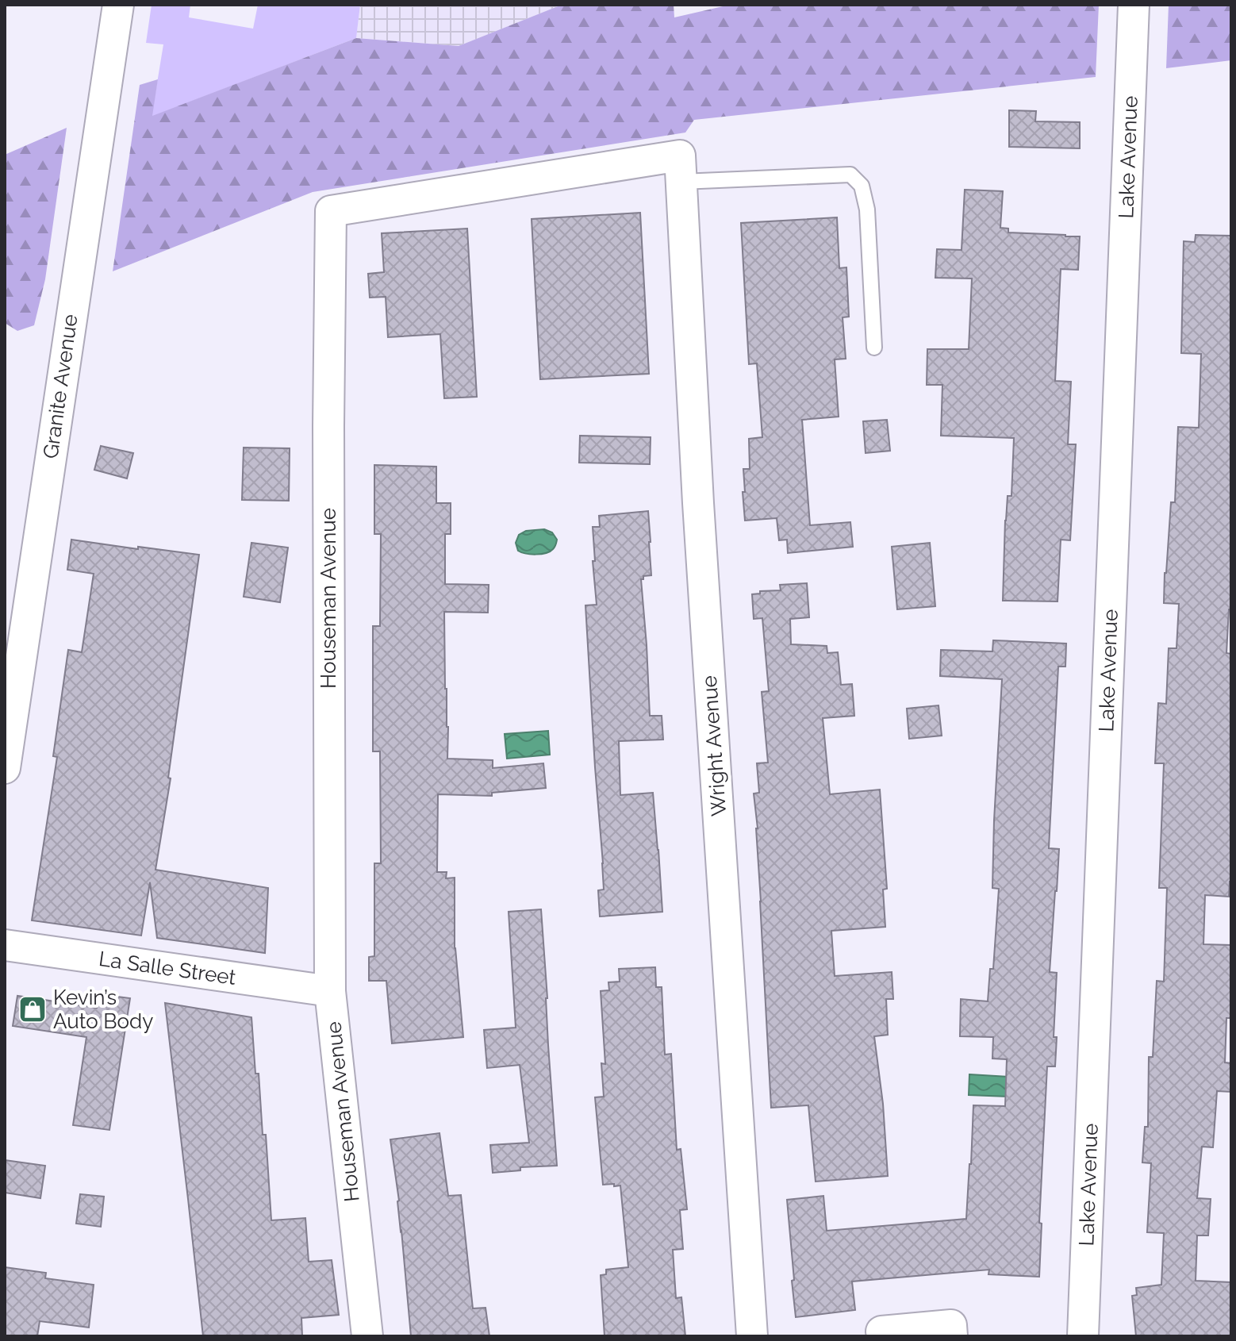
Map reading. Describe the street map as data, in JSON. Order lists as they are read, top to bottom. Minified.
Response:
{"streets":{"street":["Lake Avenue","Granite Avenue","Houseman Avenue","Wright Avenue","La Salle Street"]},"crossings":[["Houseman Avenue","Wright Avenue"],["Houseman Avenue","La Salle Street"]],"places":{"shop":["Kevin’s Auto Body"]}}
